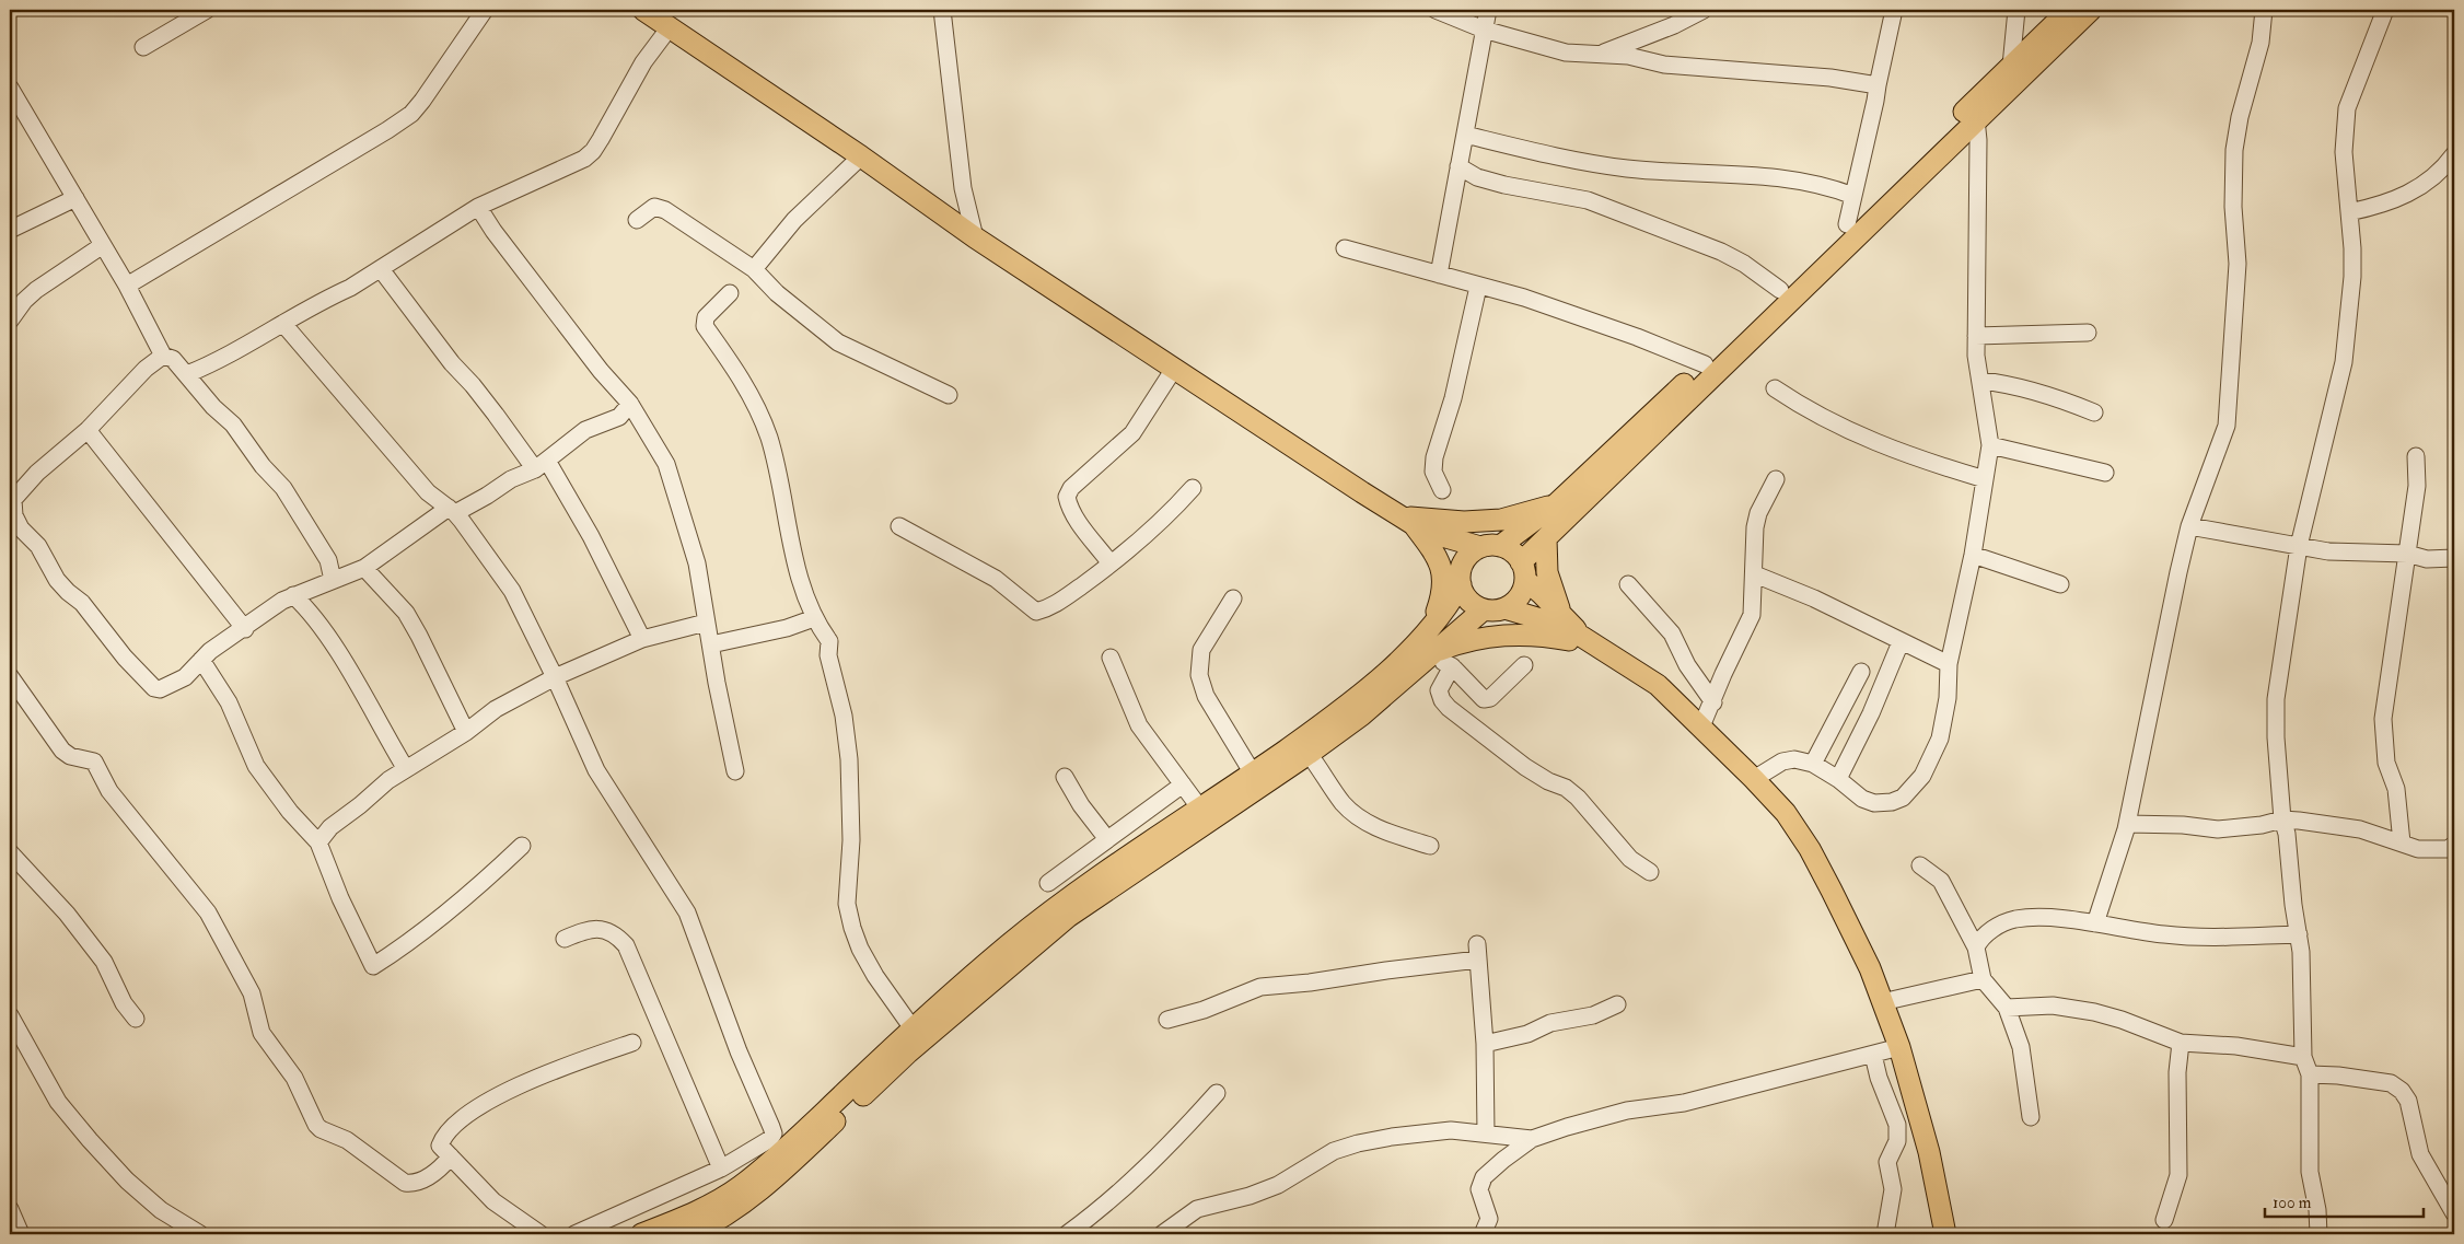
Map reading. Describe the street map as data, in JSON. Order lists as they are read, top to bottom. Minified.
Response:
{"scale_bar":"100 m"}
